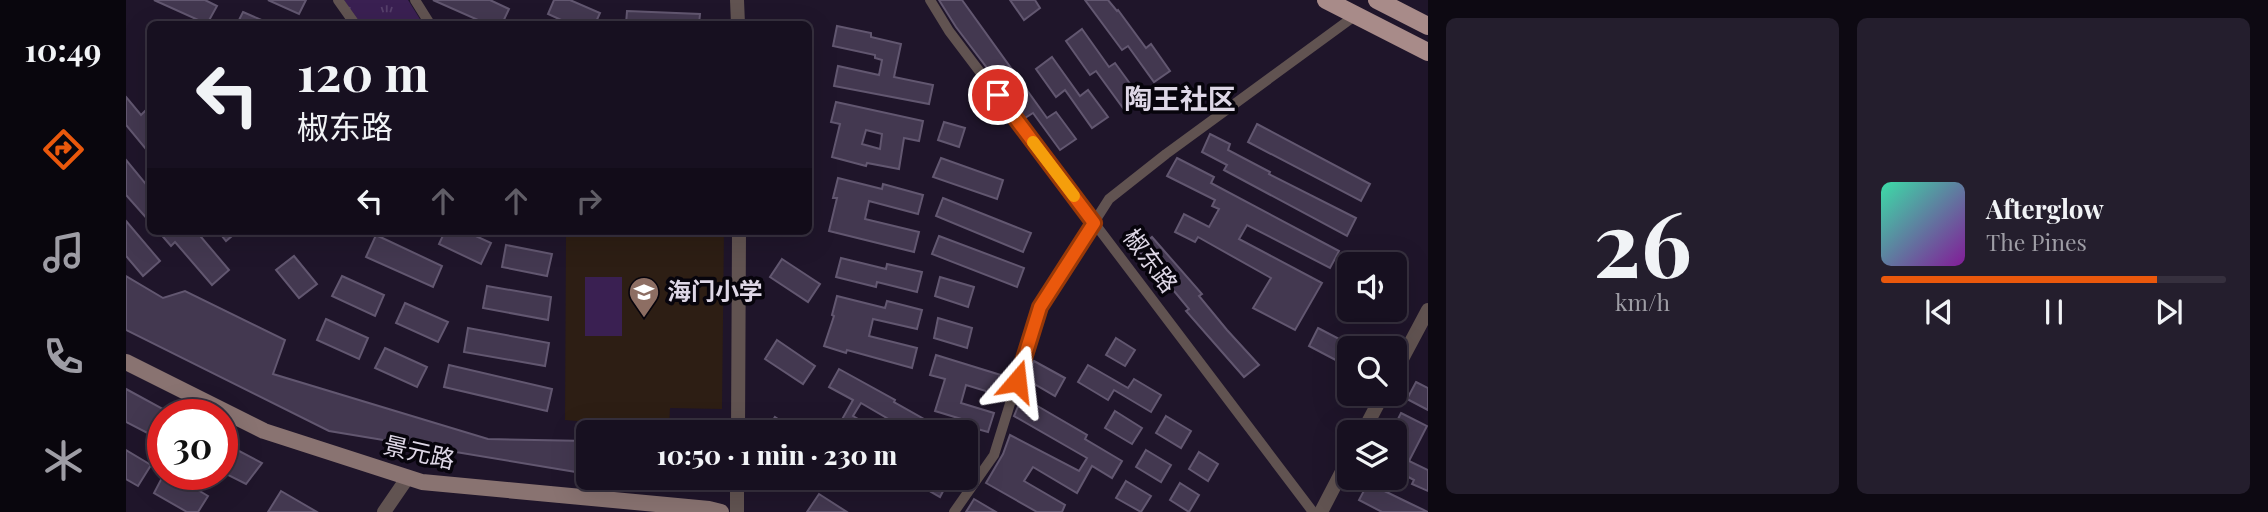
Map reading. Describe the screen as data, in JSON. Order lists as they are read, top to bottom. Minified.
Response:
{"streets":{"main road":["景元路"],"street":["椒东路"]},"districts":["陶王社区"],"places":{"school or university":["海门小学"]},"page":{"tabs":"10:49","tile":["26","km/h"],"turn":["120 m","椒东路"],"song":["Afterglow","The Pines"],"limit":"30","trip":"10:50 · 1 min · 230 m"}}
